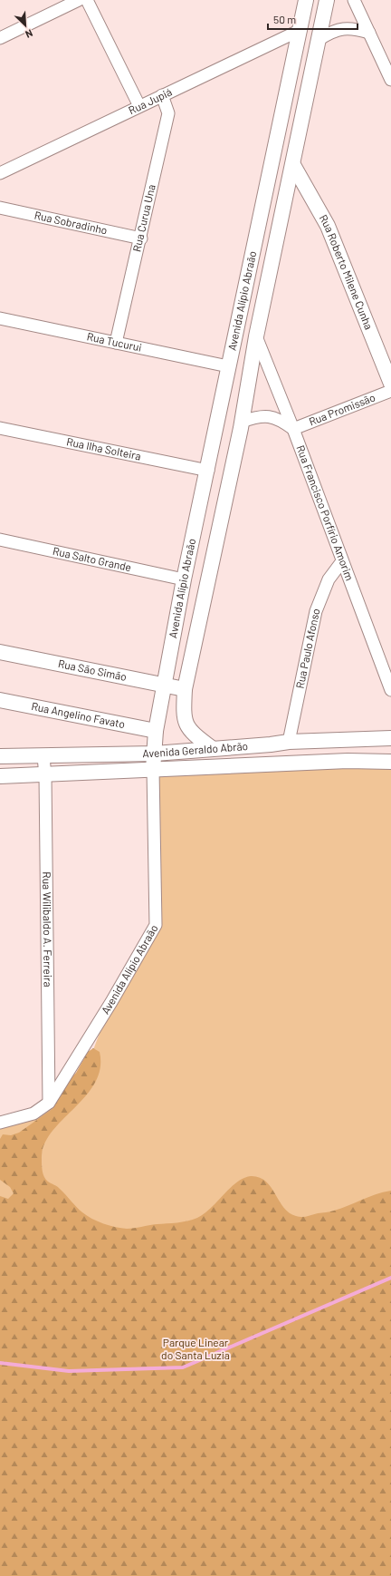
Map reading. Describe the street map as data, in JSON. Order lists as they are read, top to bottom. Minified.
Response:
{"streets":{"street":["Rua Jupiá","Rua Curua Una","Rua Sobradinho","Rua Roberto Milene Cunha","Avenida Alípio Abraão","Rua Tucurui","Rua Promissão","Rua Ilha Solteira","Rua Francisco Porfírio Amorim","Rua Salto Grande","Rua Paulo Afonso","Rua São Simão","Rua Angelino Favato","Avenida Geraldo Abrão","Rua Wilibaldo A. Ferreira"]},"crossings":[["Rua Jupiá","Rua Curua Una"],["Rua Jupiá","Avenida Alípio Abraão"],["Rua Curua Una","Rua Sobradinho"],["Rua Curua Una","Rua Tucurui"],["Rua Roberto Milene Cunha","Avenida Alípio Abraão"],["Avenida Alípio Abraão","Rua Tucurui"],["Avenida Alípio Abraão","Rua Ilha Solteira"],["Avenida Alípio Abraão","Rua Francisco Porfírio Amorim"],["Avenida Alípio Abraão","Rua Salto Grande"],["Avenida Alípio Abraão","Rua São Simão"],["Avenida Alípio Abraão","Rua Angelino Favato"],["Avenida Alípio Abraão","Avenida Geraldo Abrão"],["Avenida Alípio Abraão","Rua Wilibaldo A. Ferreira"],["Rua Promissão","Rua Francisco Porfírio Amorim"],["Rua Francisco Porfírio Amorim","Rua Paulo Afonso"],["Rua Paulo Afonso","Avenida Geraldo Abrão"],["Avenida Geraldo Abrão","Rua Wilibaldo A. Ferreira"]],"parks":["Parque Linear do Santa Luzia"],"scale_bar":"50 m","north":"bottom right"}
